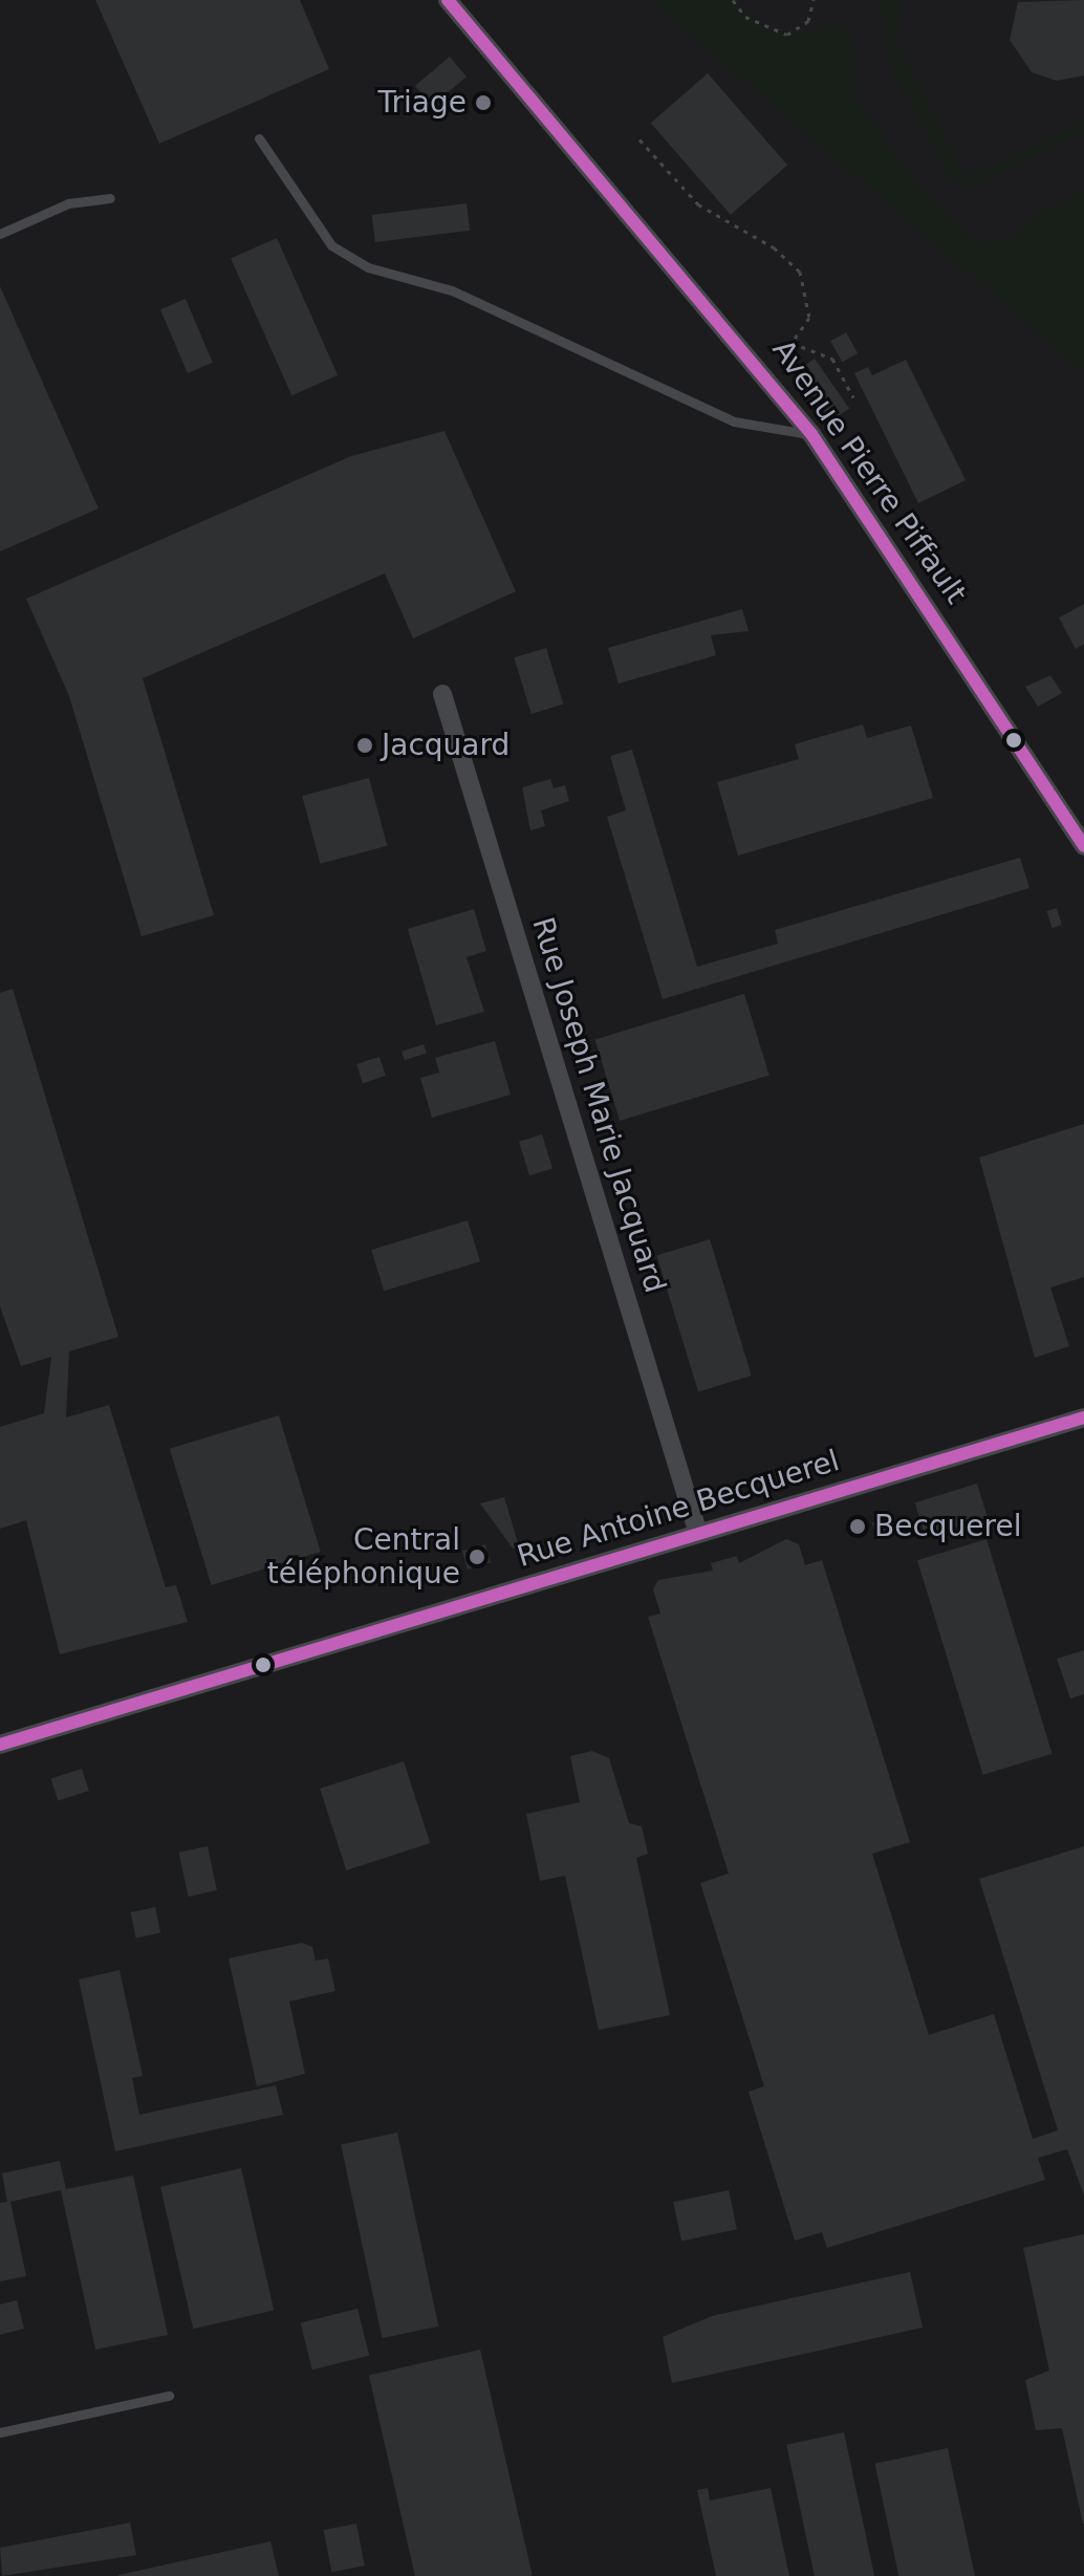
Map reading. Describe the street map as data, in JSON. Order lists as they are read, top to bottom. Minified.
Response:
{"streets":{"street":["Avenue Pierre Piffault","Rue Joseph Marie Jacquard","Rue Antoine Becquerel"]},"crossings":[["Rue Joseph Marie Jacquard","Rue Antoine Becquerel"]],"places":["Triage","Jacquard","Becquerel","Central téléphonique"]}
